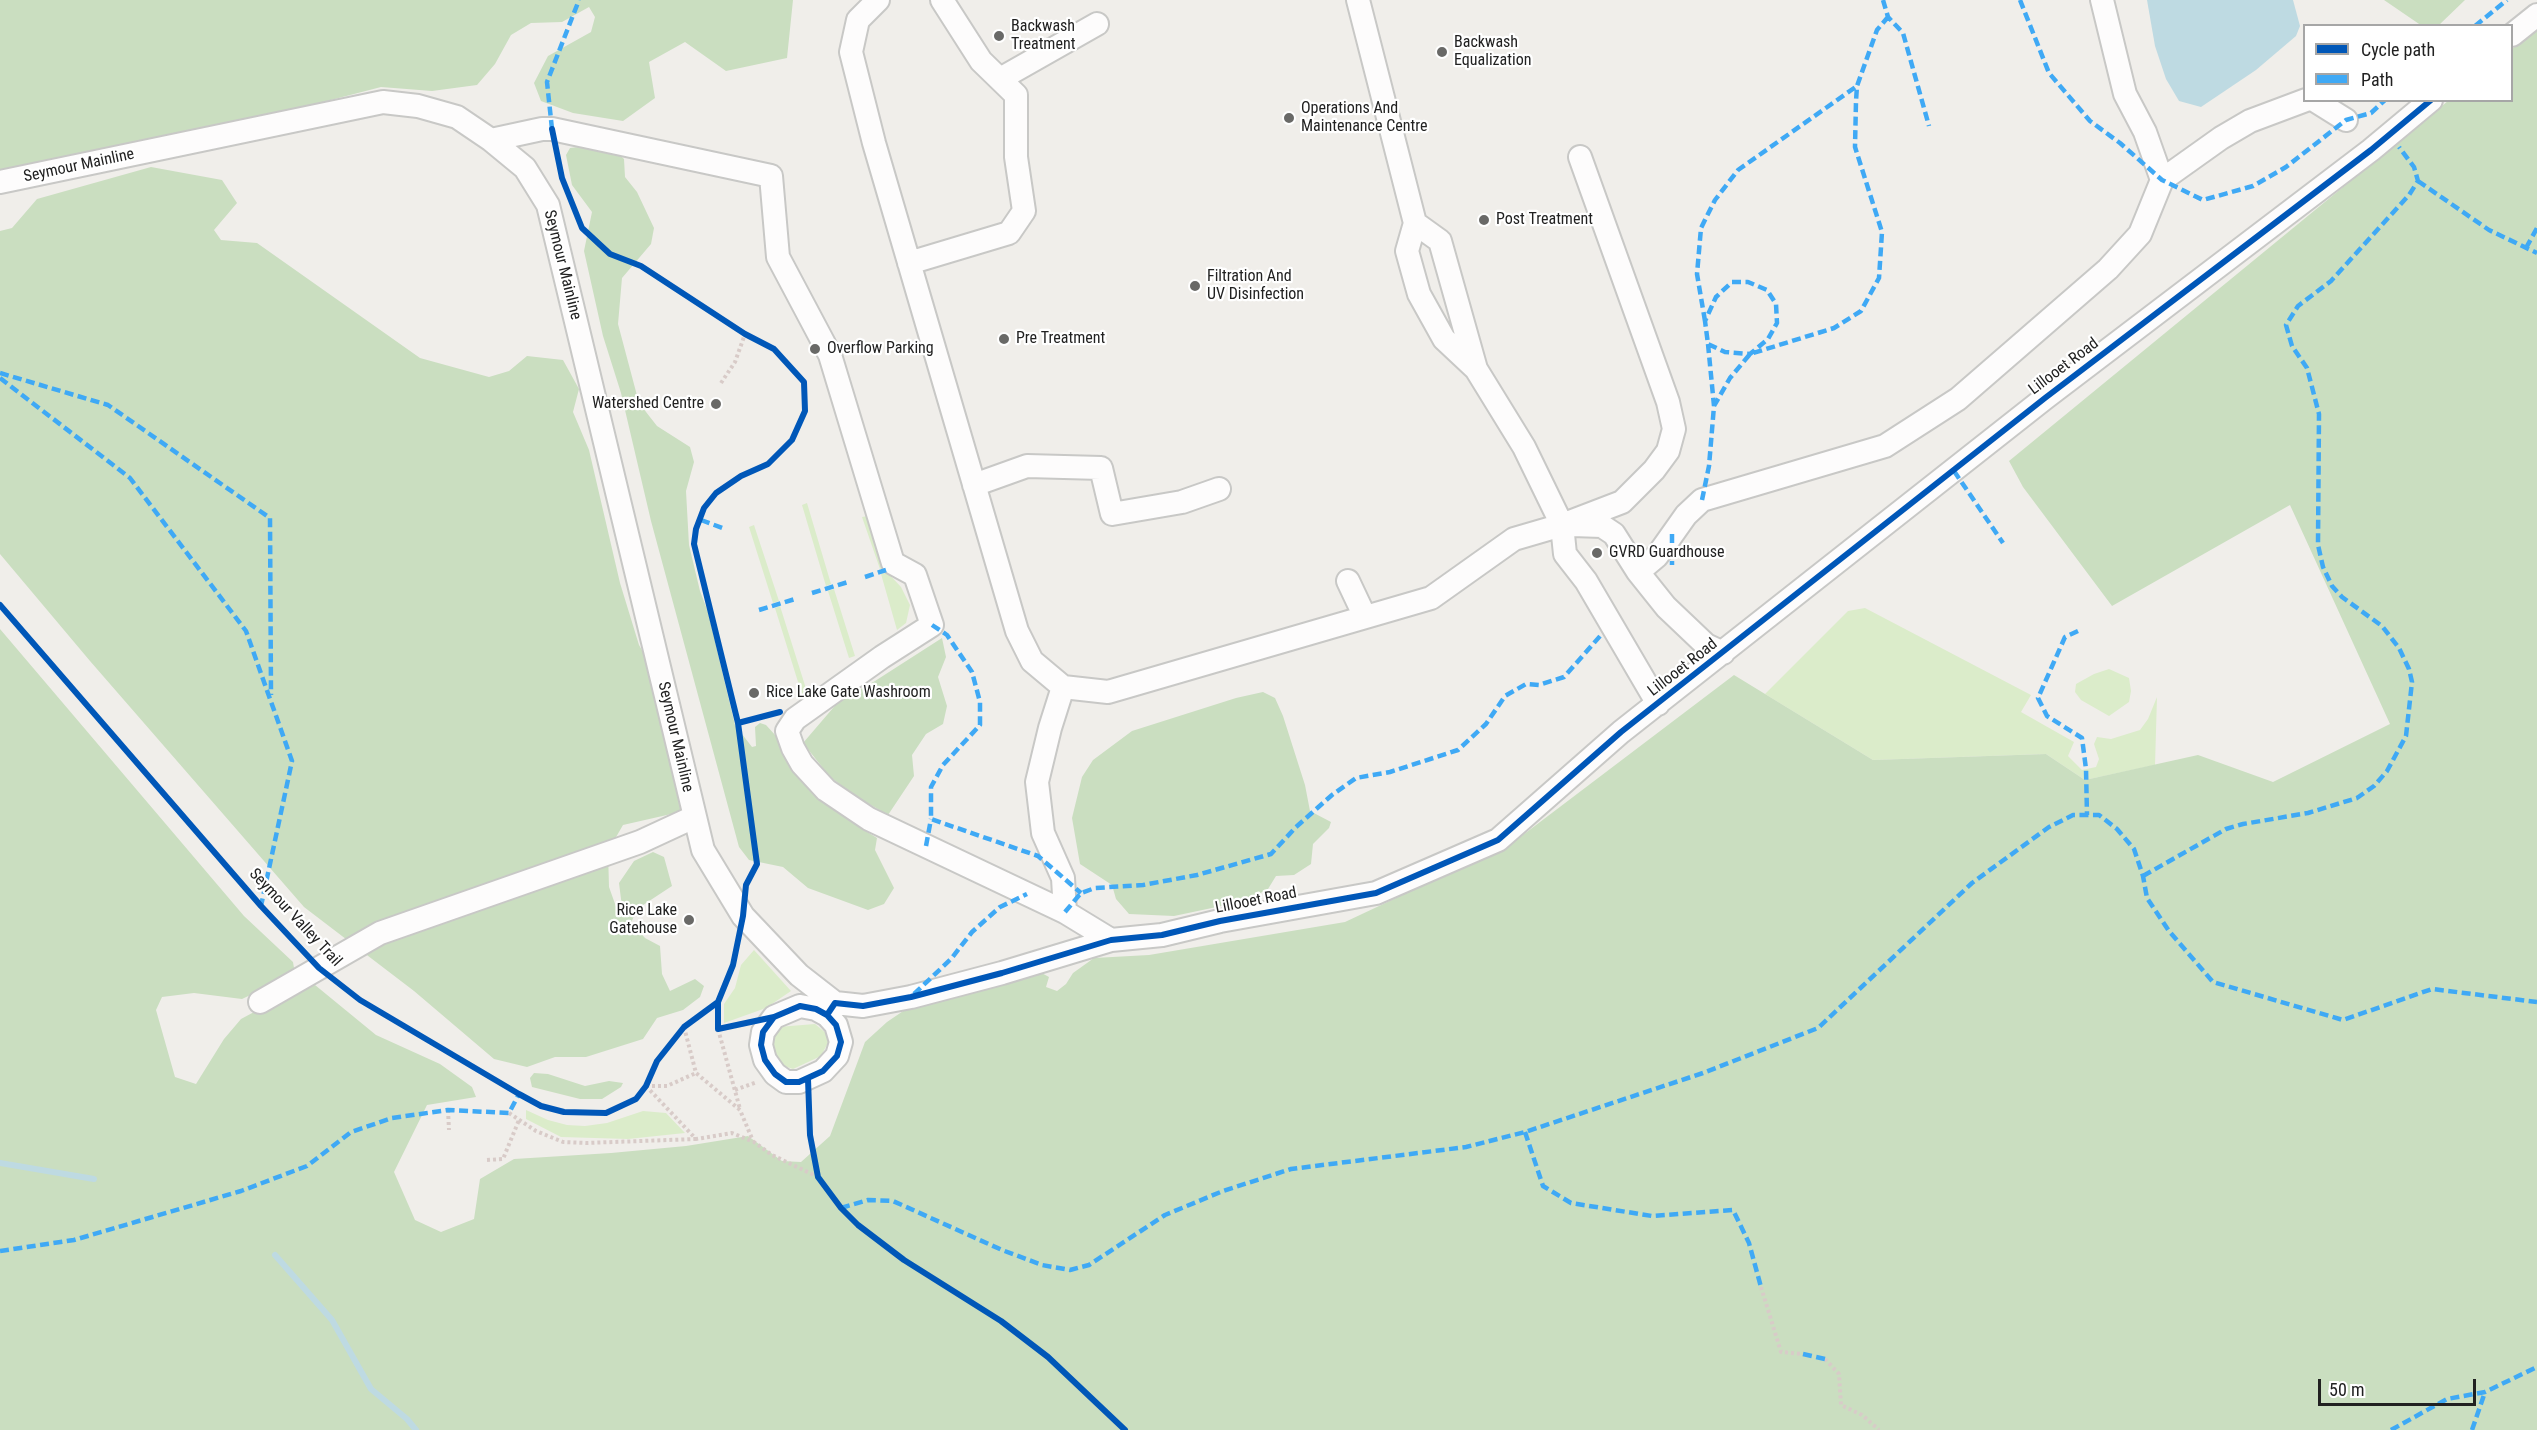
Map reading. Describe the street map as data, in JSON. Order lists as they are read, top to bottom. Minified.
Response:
{"streets":{"street":["Seymour Mainline","Lillooet Road"],"cycle path":["Seymour Valley Trail"]},"crossings":[["Seymour Mainline","Lillooet Road"]],"places":["Backwash Treatment","Backwash Equalization","Operations And Maintenance Centre","Post Treatment","Filtration And UV Disinfection","Pre Treatment","Overflow Parking","Watershed Centre","GVRD Guardhouse","Rice Lake Gate Washroom","Rice Lake Gatehouse"],"legend":["Cycle path","Path"],"scale_bar":"50 m"}
